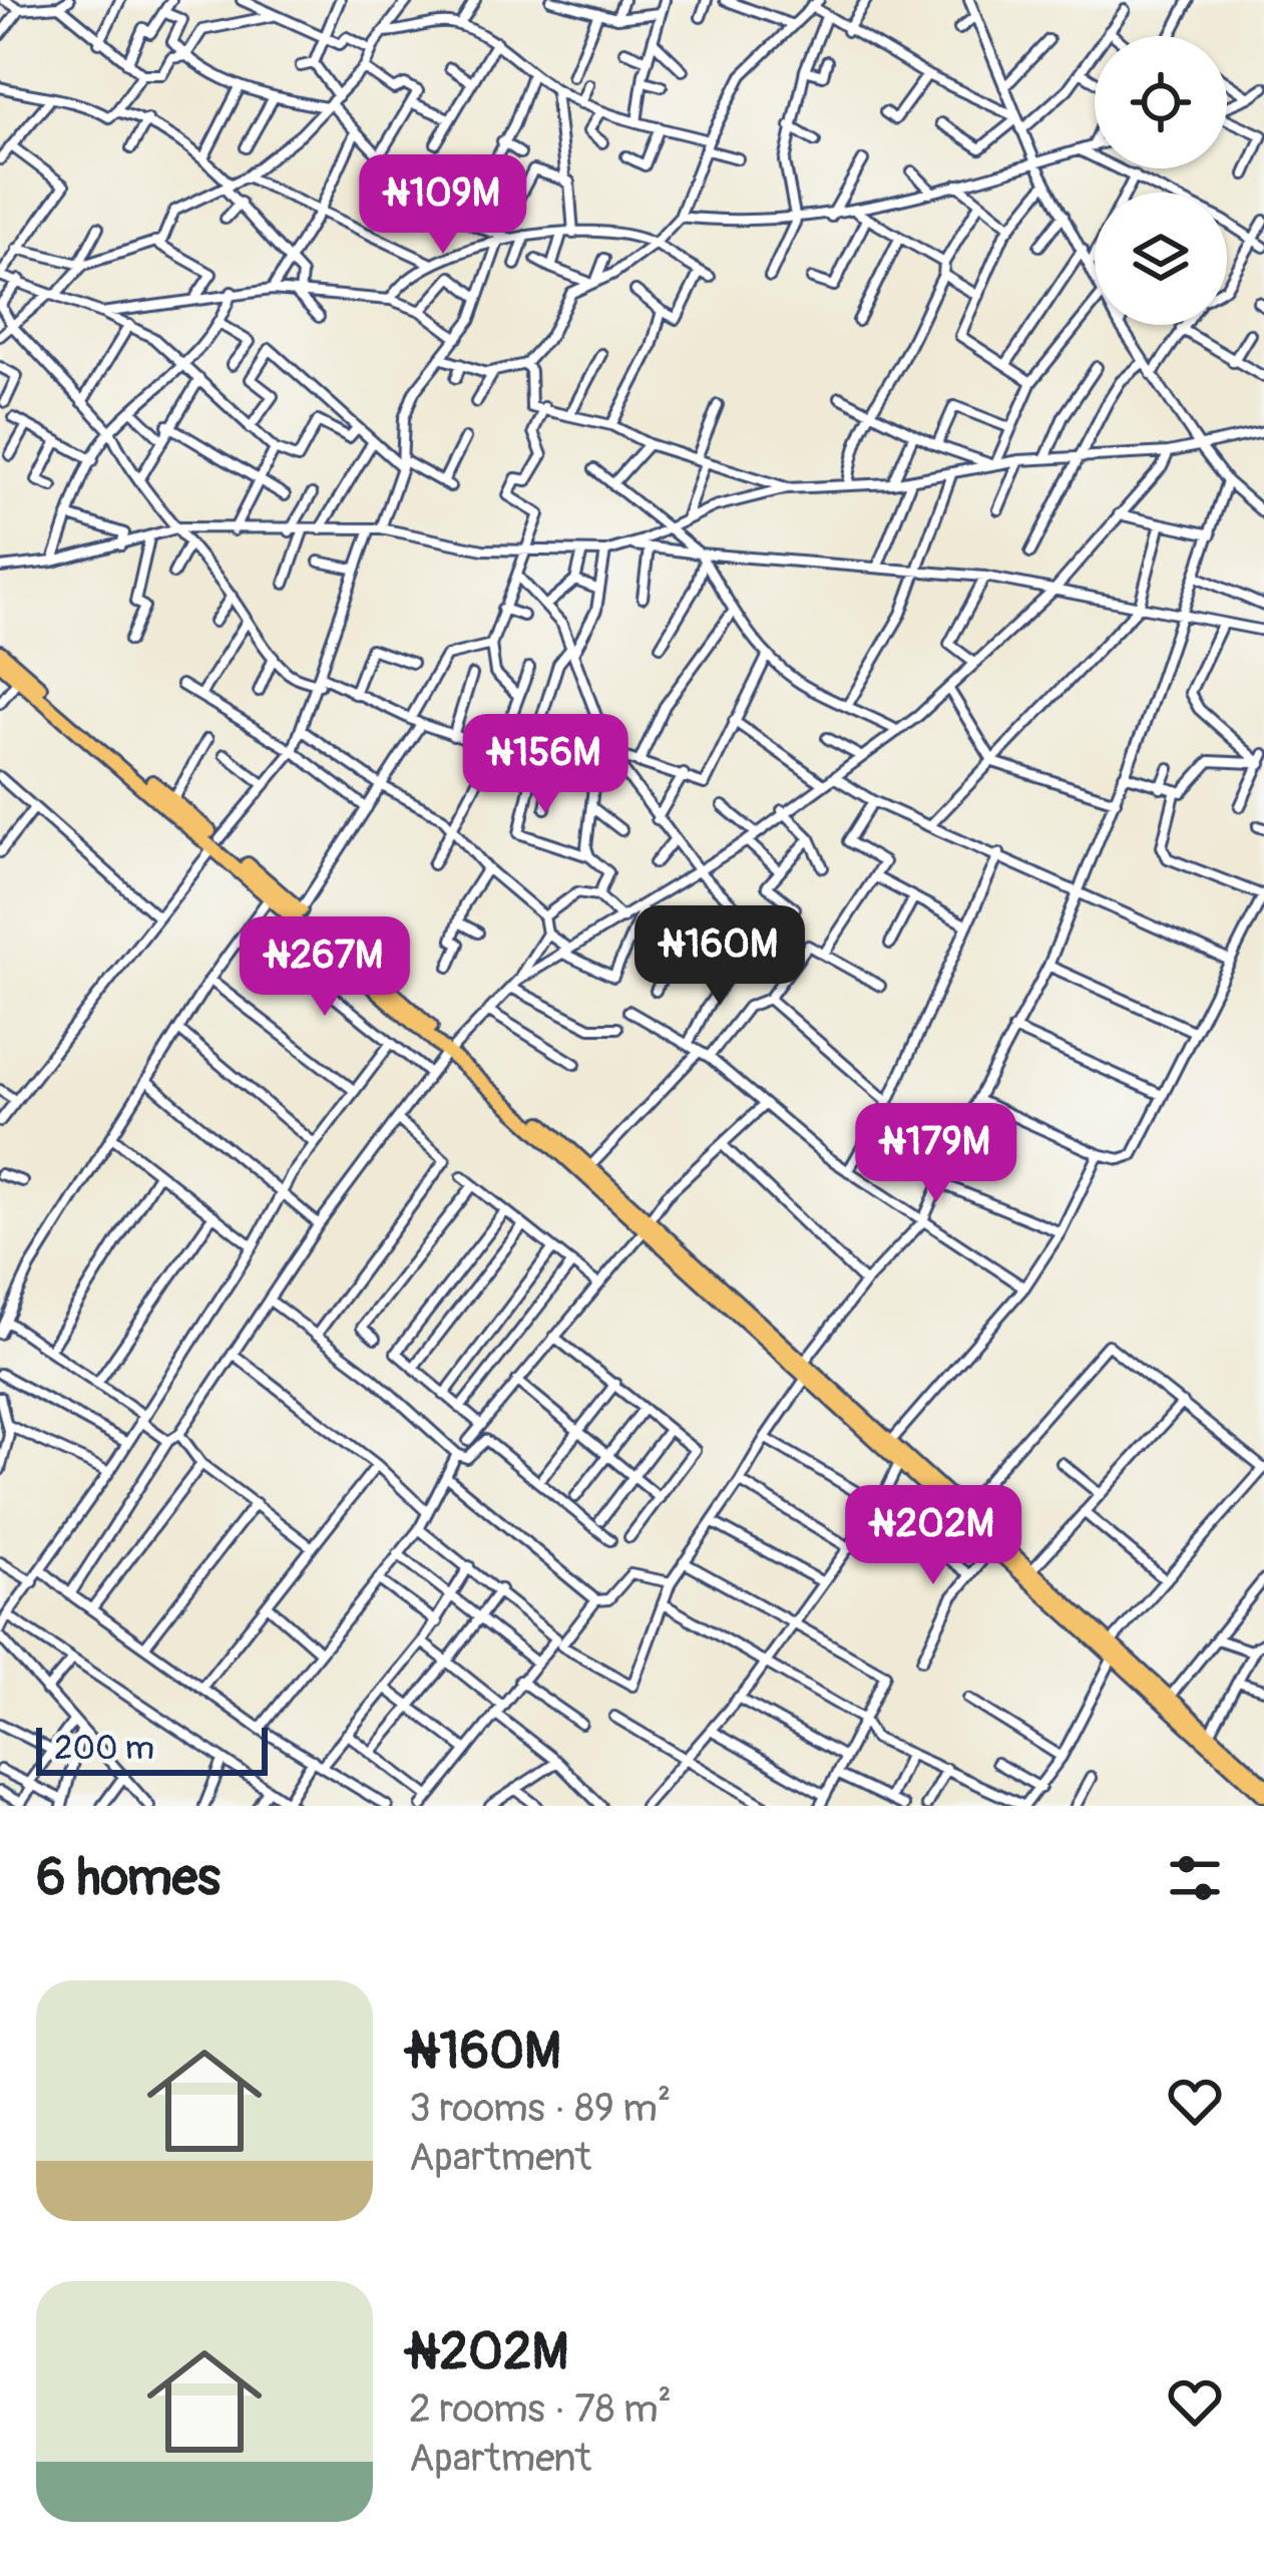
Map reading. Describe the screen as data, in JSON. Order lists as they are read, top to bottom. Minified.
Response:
{"scale_bar":"200 m","page":{"price":["₦109M","₦156M","₦160M","₦267M","₦179M","₦202M"],"scale":"200 m","heading":"6 homes","list":[{"name":"₦160M","note":"3 rooms · 89 m² · Apartment"},{"name":"₦202M","note":"2 rooms · 78 m² · Apartment"}]}}
